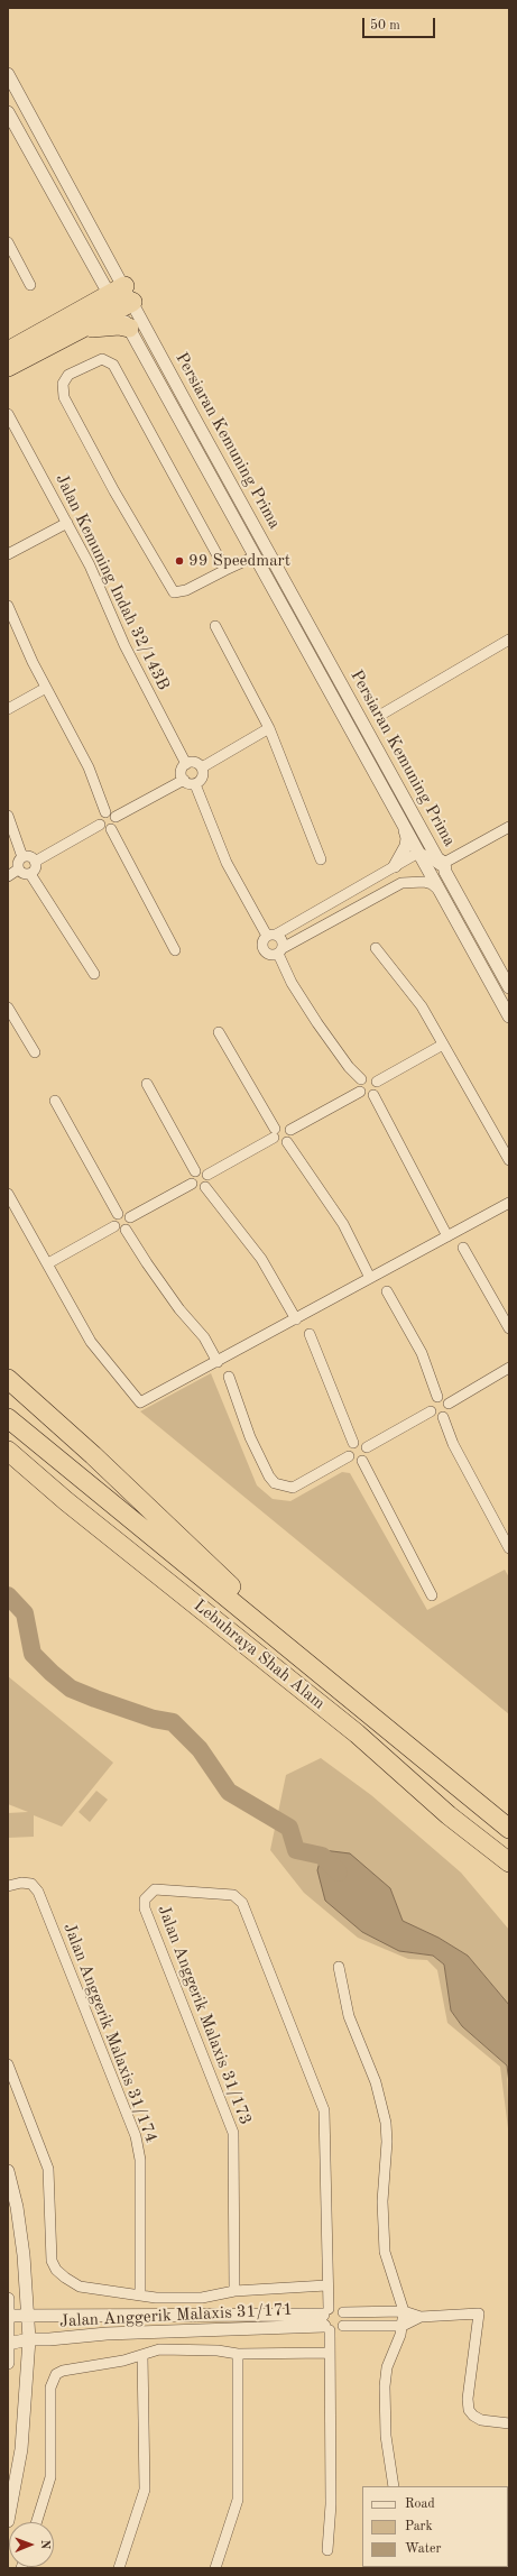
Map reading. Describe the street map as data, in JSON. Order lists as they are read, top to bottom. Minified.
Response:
{"streets":{"highway":["Lebuhraya Shah Alam"],"street":["Persiaran Kemuning Prima","Jalan Kemuning Indah 32/143B","Jalan Anggerik Malaxis 31/173","Jalan Anggerik Malaxis 31/174","Jalan Anggerik Malaxis 31/171"]},"places":["99 Speedmart"],"legend":["Road","Park","Water"],"scale_bar":"50 m","north":"right"}
